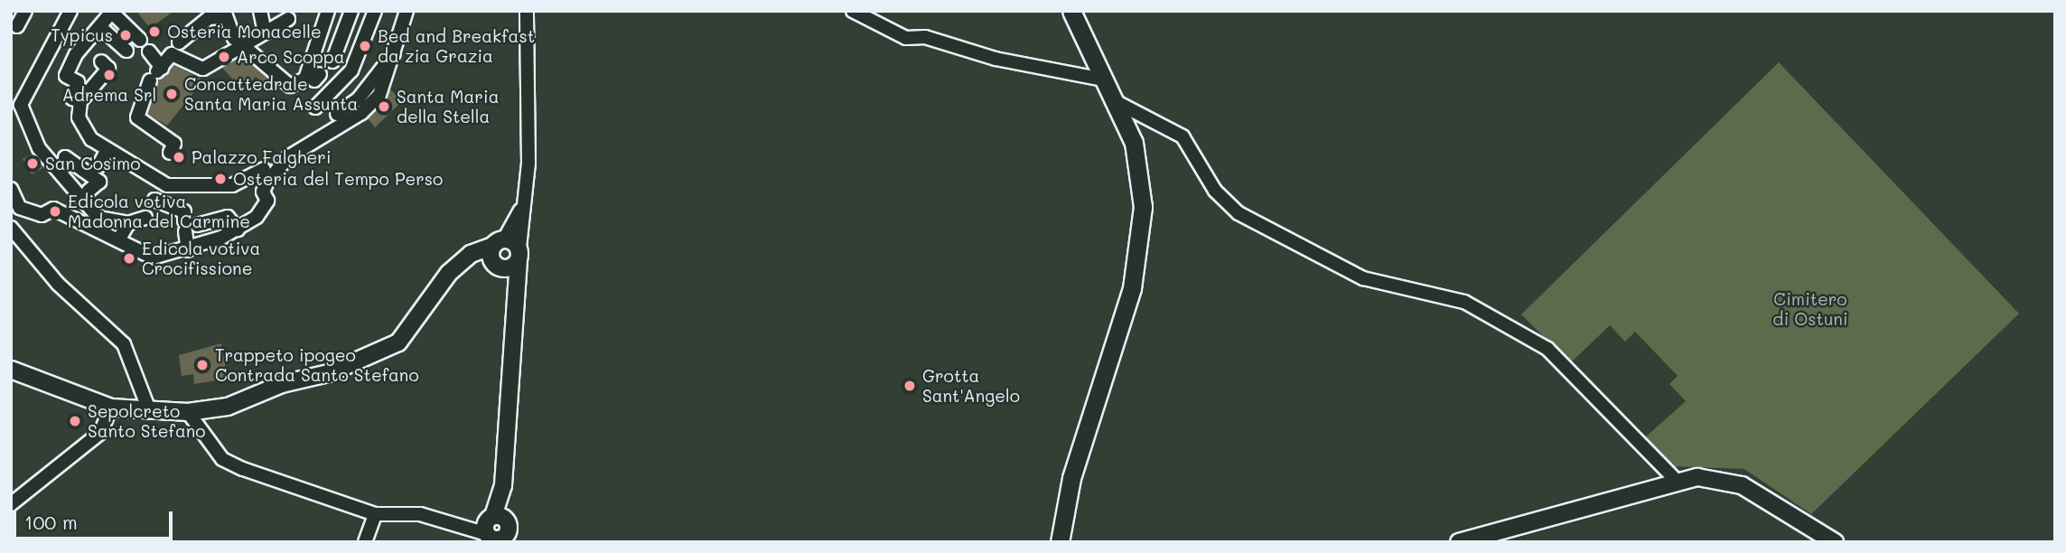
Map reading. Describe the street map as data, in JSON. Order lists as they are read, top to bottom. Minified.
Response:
{"parks":["Cimitero di Ostuni"],"places":["Osteria Monacelle","Typicus","Bed and Breakfast da zia Grazia","Arco Scoppa","Adrema Srl","Concattedrale Santa Maria Assunta","Santa Maria della Stella","Palazzo Falgheri","San Cosimo","Osteria del Tempo Perso","Edicola votiva Madonna del Carmine","Edicola votiva Crocifissione","Trappeto ipogeo Contrada Santo Stefano","Grotta Sant'Angelo","Sepolcreto Santo Stefano"],"scale_bar":"100 m"}
